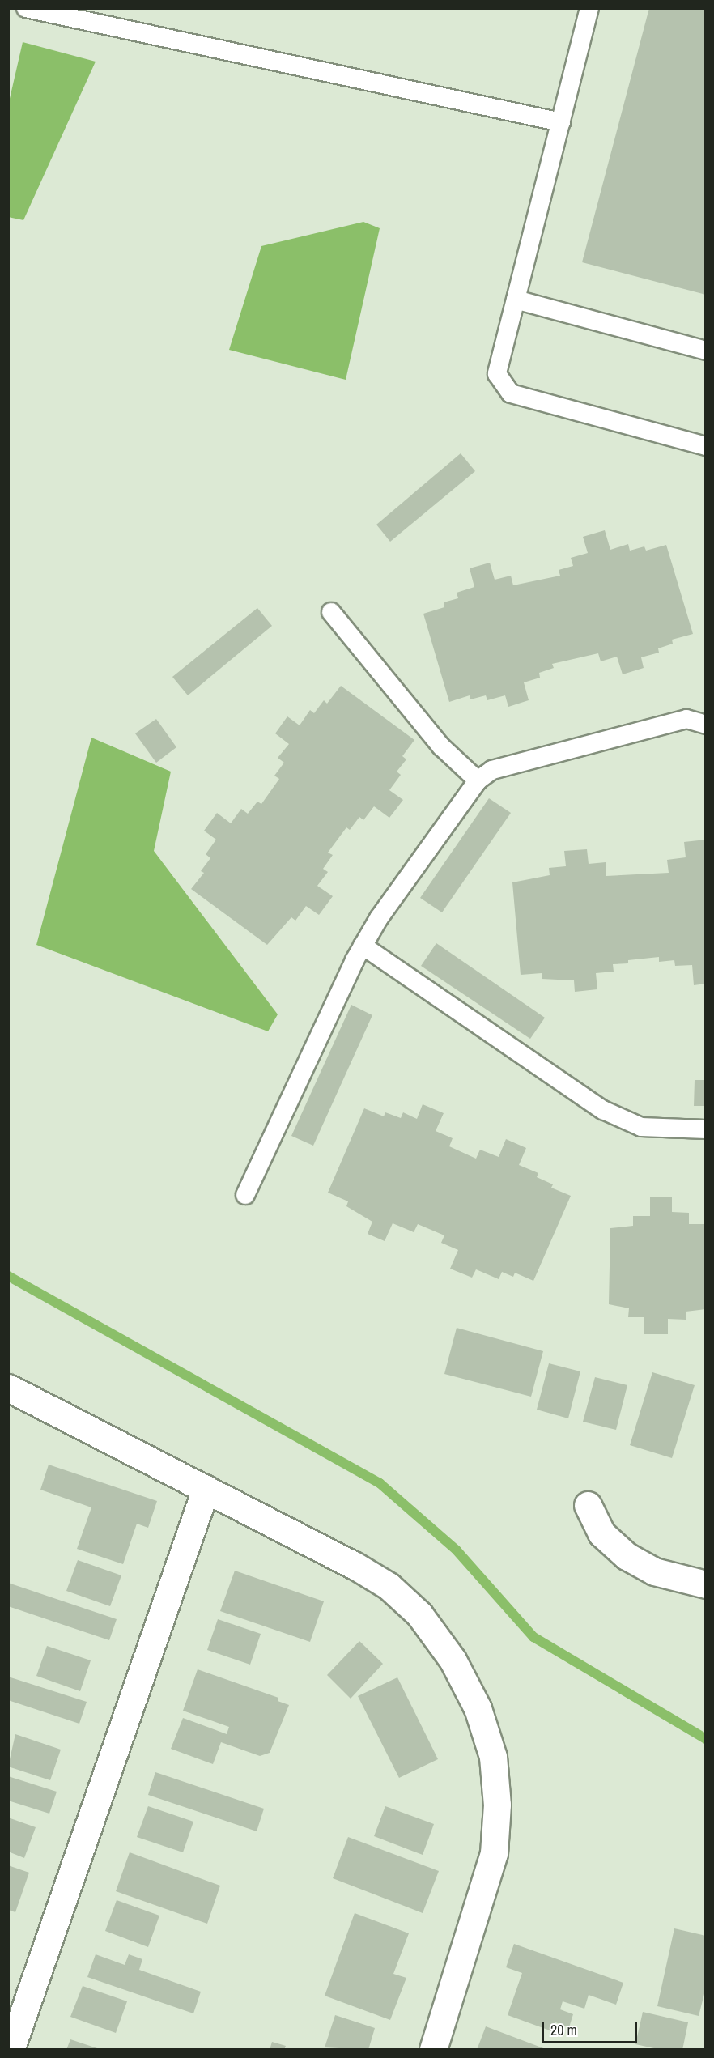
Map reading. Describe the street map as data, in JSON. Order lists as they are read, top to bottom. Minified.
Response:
{"scale_bar":"20 m"}
